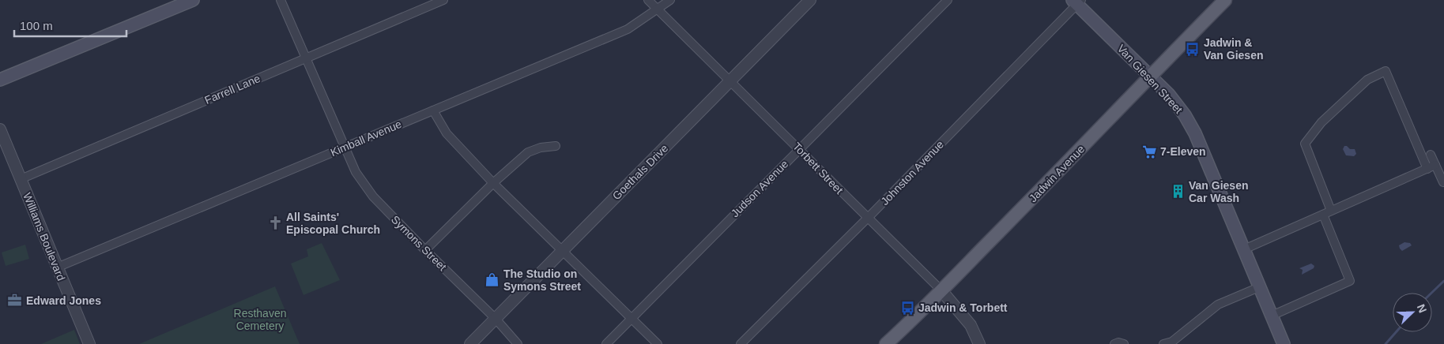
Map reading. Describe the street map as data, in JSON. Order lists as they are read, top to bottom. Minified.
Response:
{"streets":{"main road":["Van Giesen Street","Jadwin Avenue"],"street":["Farrell Lane","Kimball Avenue","Torbett Street","Goethals Drive","Johnston Avenue","Judson Avenue","Williams Boulevard","Symons Street"]},"crossings":[["Van Giesen Street","Johnston Avenue"],["Van Giesen Street","Jadwin Avenue"],["Farrell Lane","Williams Boulevard"],["Farrell Lane","Symons Street"],["Kimball Avenue","Torbett Street"],["Kimball Avenue","Williams Boulevard"],["Kimball Avenue","Symons Street"],["Torbett Street","Goethals Drive"],["Torbett Street","Johnston Avenue"],["Torbett Street","Jadwin Avenue"],["Torbett Street","Judson Avenue"],["Goethals Drive","Symons Street"]],"parks":["Resthaven Cemetery"],"places":{"bus stop":["Jadwin & Van Giesen","Jadwin & Torbett"],"supermarket":["7-Eleven"],"building":["Van Giesen Car Wash"],"church":["All Saints' Episcopal Church"],"shop":["The Studio on Symons Street"],"office":["Edward Jones"]},"scale_bar":"100 m","north":"top right"}
